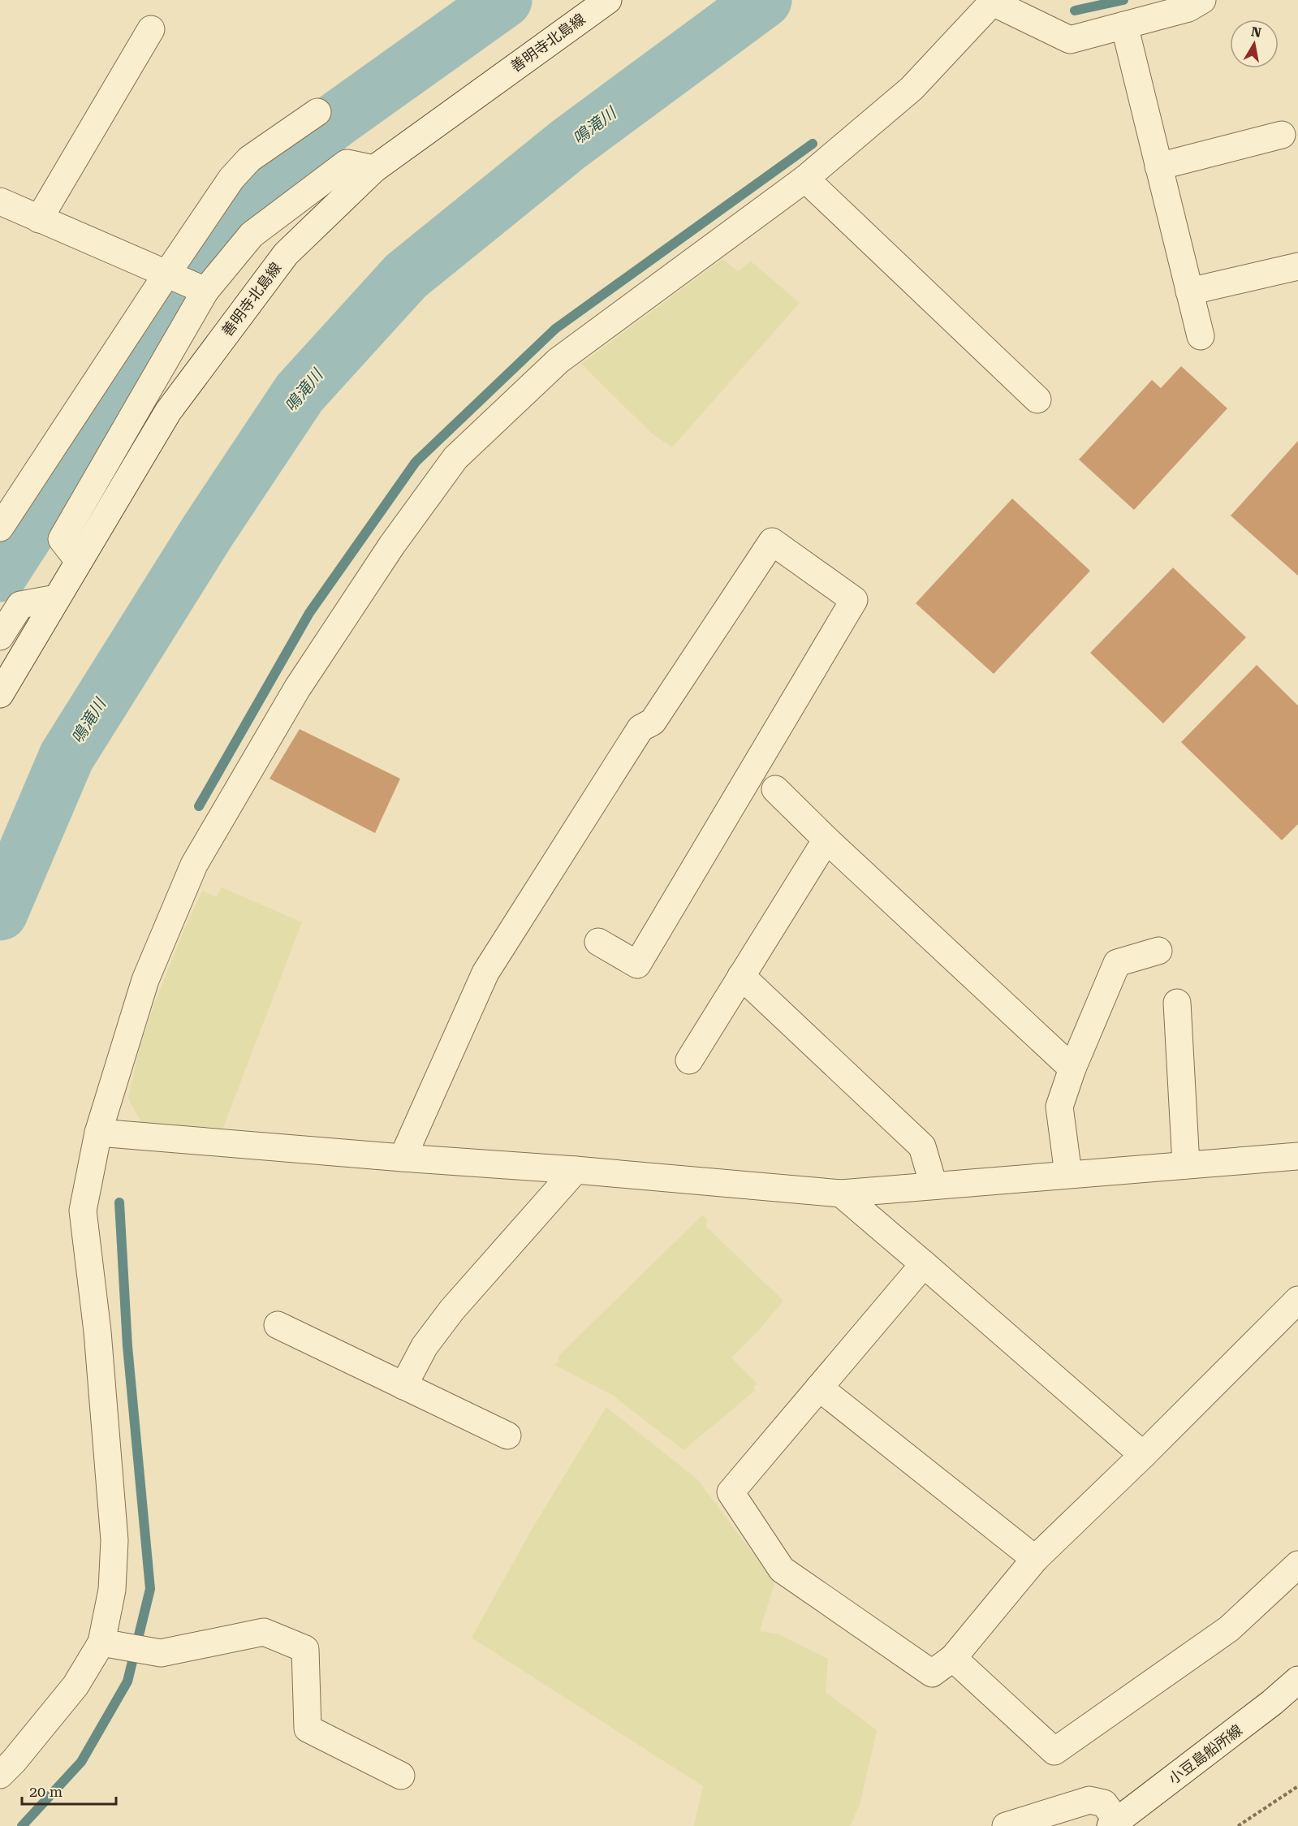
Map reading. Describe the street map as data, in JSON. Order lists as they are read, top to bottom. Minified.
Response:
{"streets":{"street":["善明寺北島線","小豆島船所線"]},"water":["鳴滝川"],"scale_bar":"20 m","north":"top"}
